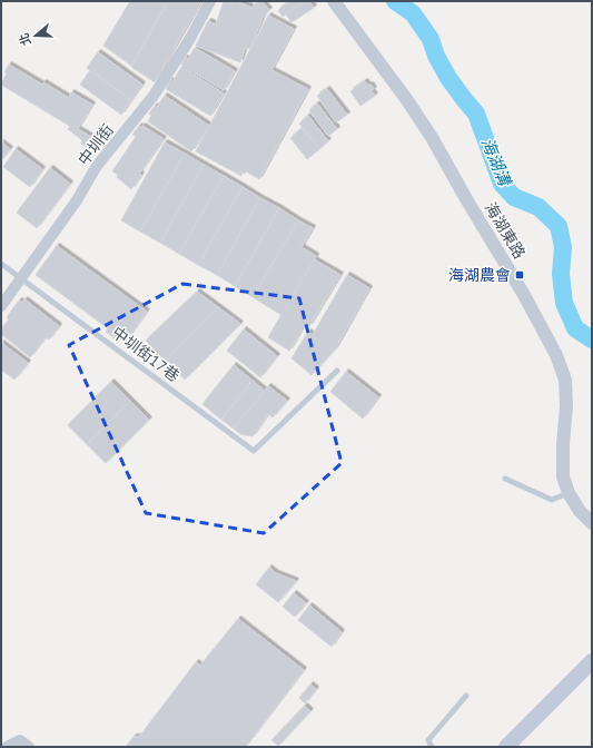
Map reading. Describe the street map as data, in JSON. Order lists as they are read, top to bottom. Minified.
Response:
{"streets":{"street":["中圳街","海湖東路"],"lane":["中圳街17巷"]},"crossings":[["中圳街","中圳街17巷"]],"water":["海湖溝"],"places":{"transit":["海湖農會"]},"north":"left"}
